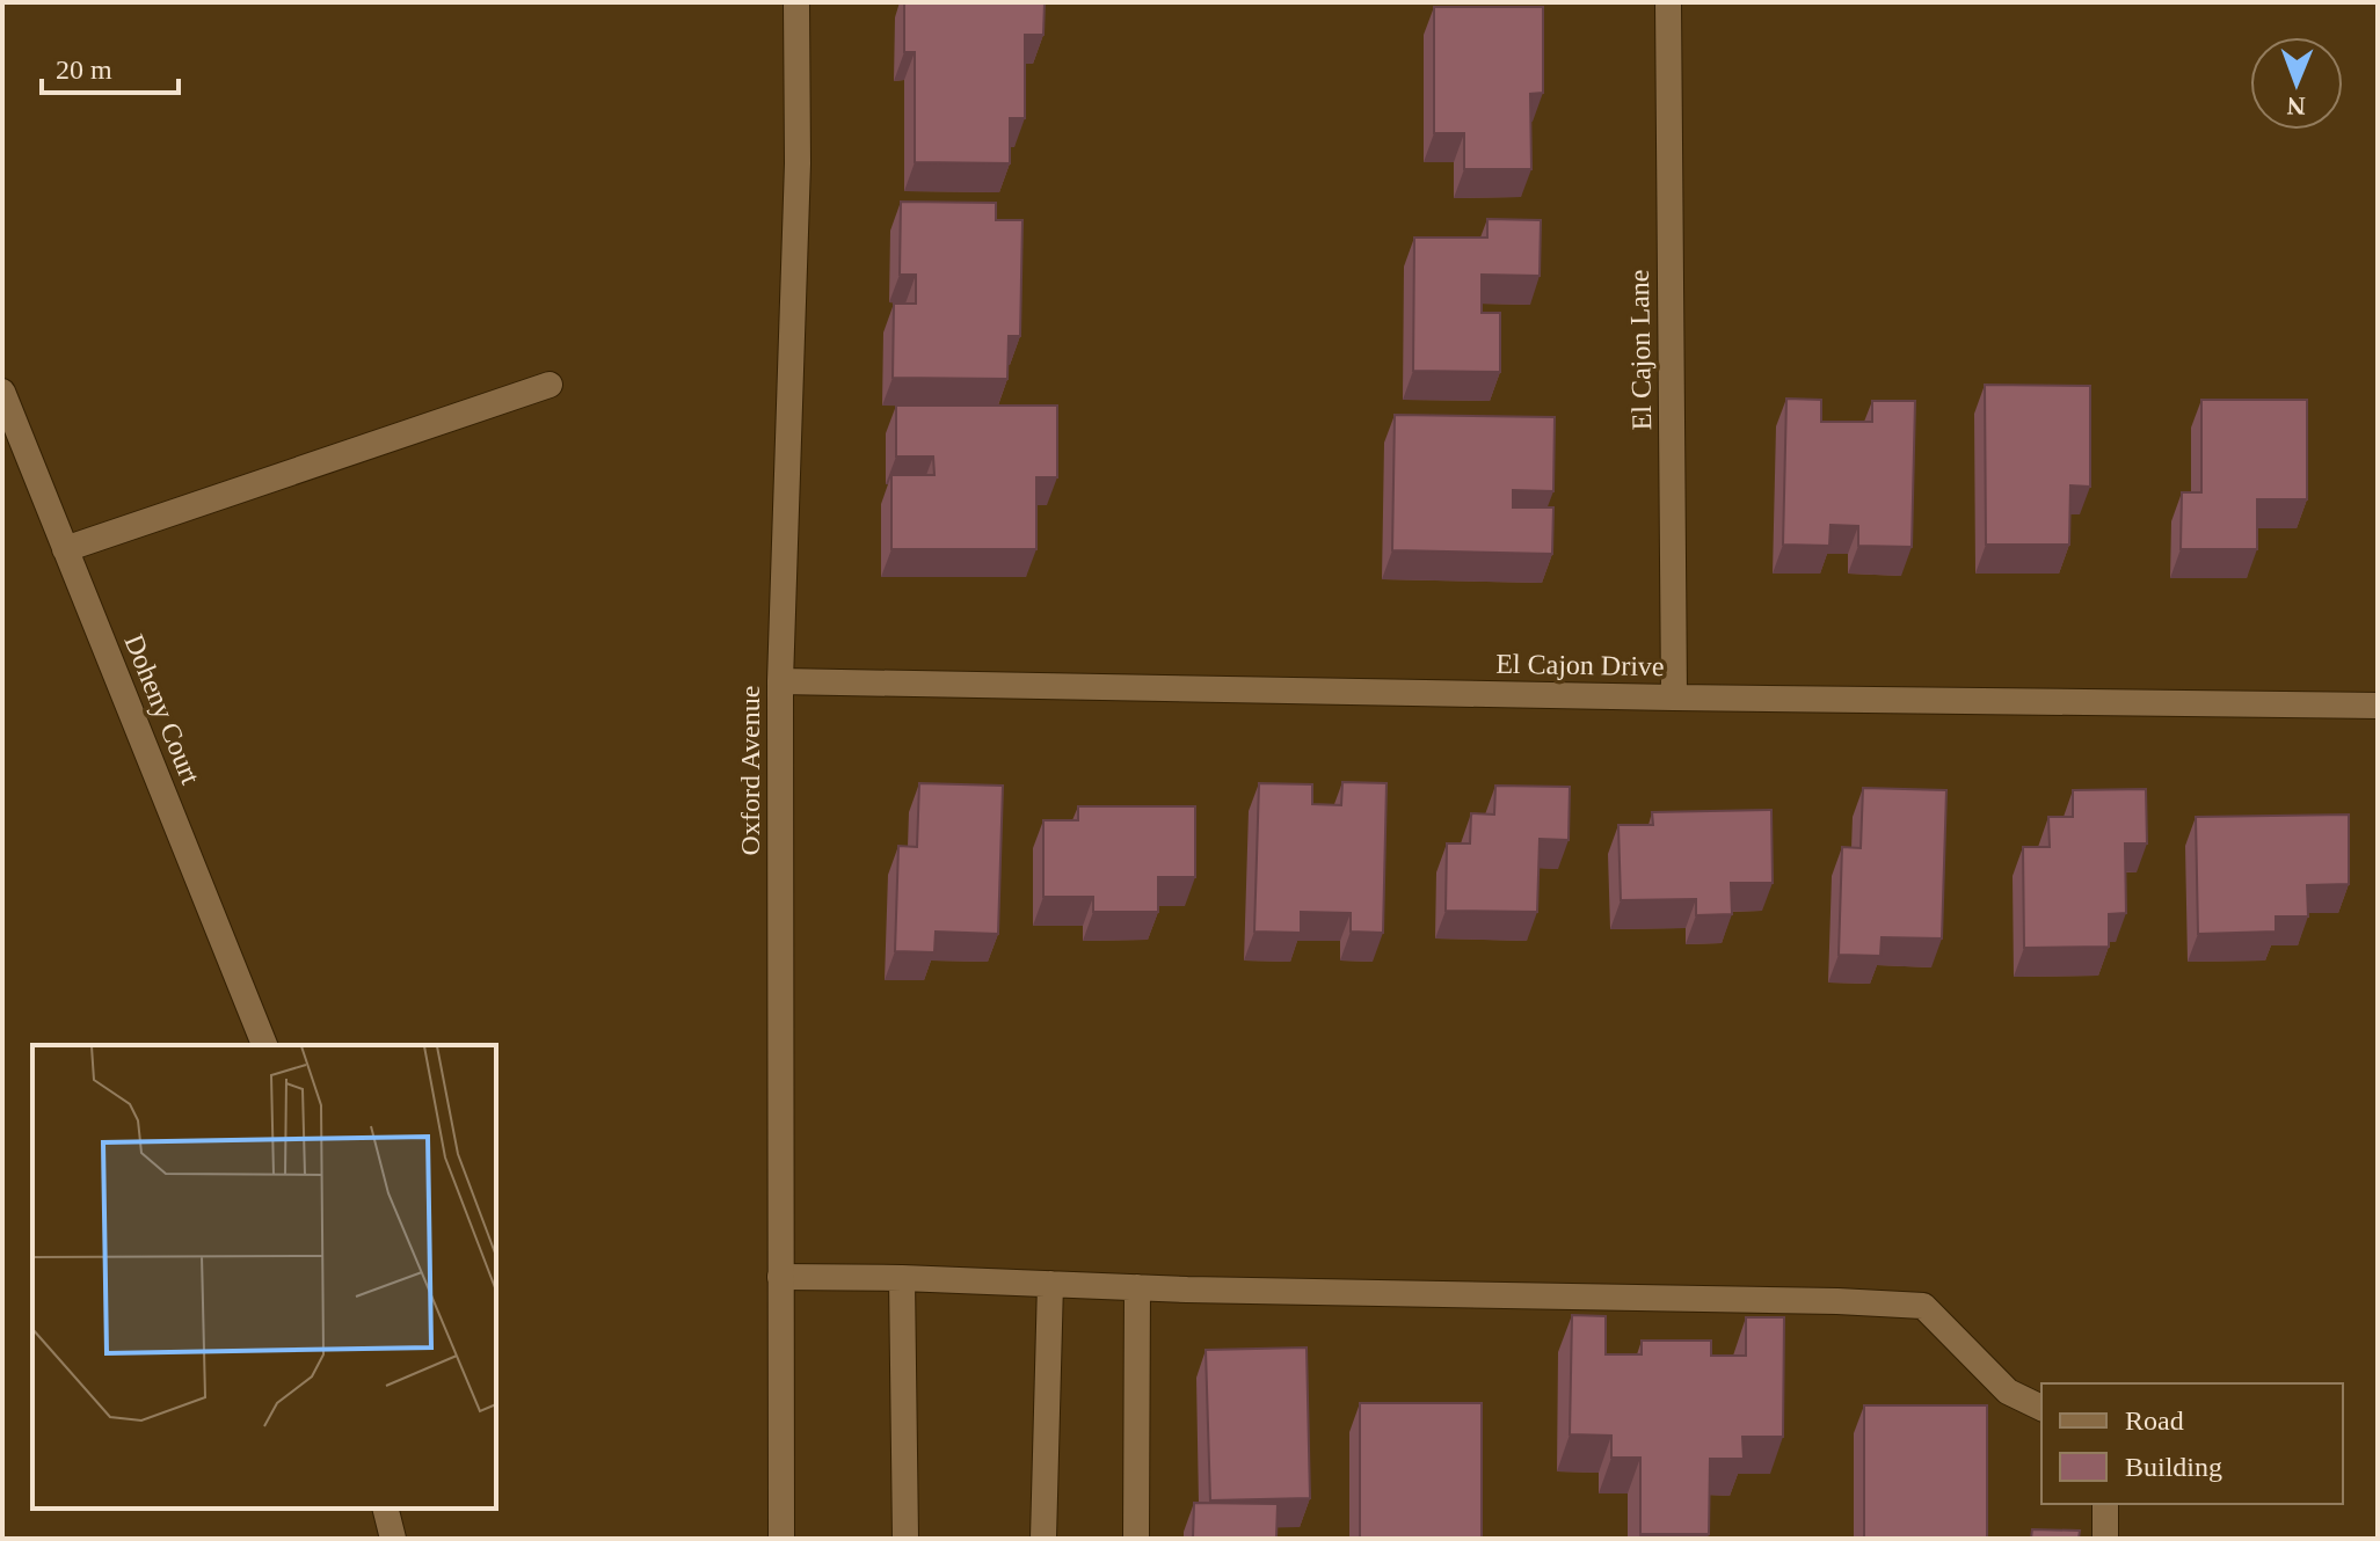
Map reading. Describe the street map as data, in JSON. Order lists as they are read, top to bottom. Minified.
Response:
{"streets":{"street":["El Cajon Lane","El Cajon Drive","Doheny Court","Oxford Avenue"]},"crossings":[["El Cajon Lane","El Cajon Drive"],["El Cajon Drive","Oxford Avenue"]],"legend":["Road","Building"],"scale_bar":"20 m","north":"bottom"}
